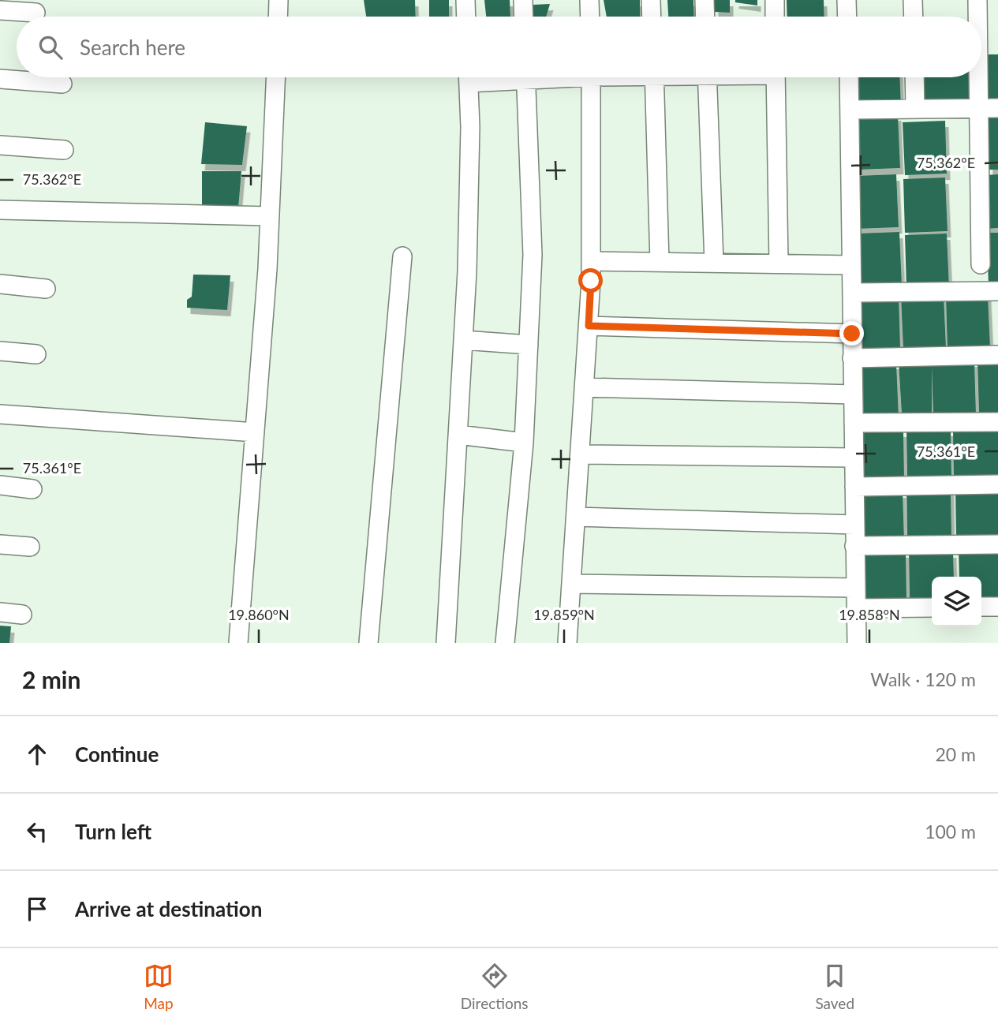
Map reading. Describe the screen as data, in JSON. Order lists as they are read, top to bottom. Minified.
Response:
{"page":{"search":"Search here","heading":["2 min","Walk · 120 m"],"list":[["Continue","20 m"],["Turn left","100 m"],"Arrive at destination"],"nav":["Map","Directions","Saved"]},"coordinates":["75.362°E","75.361°E","19.860°N","19.859°N","19.858°N"]}
